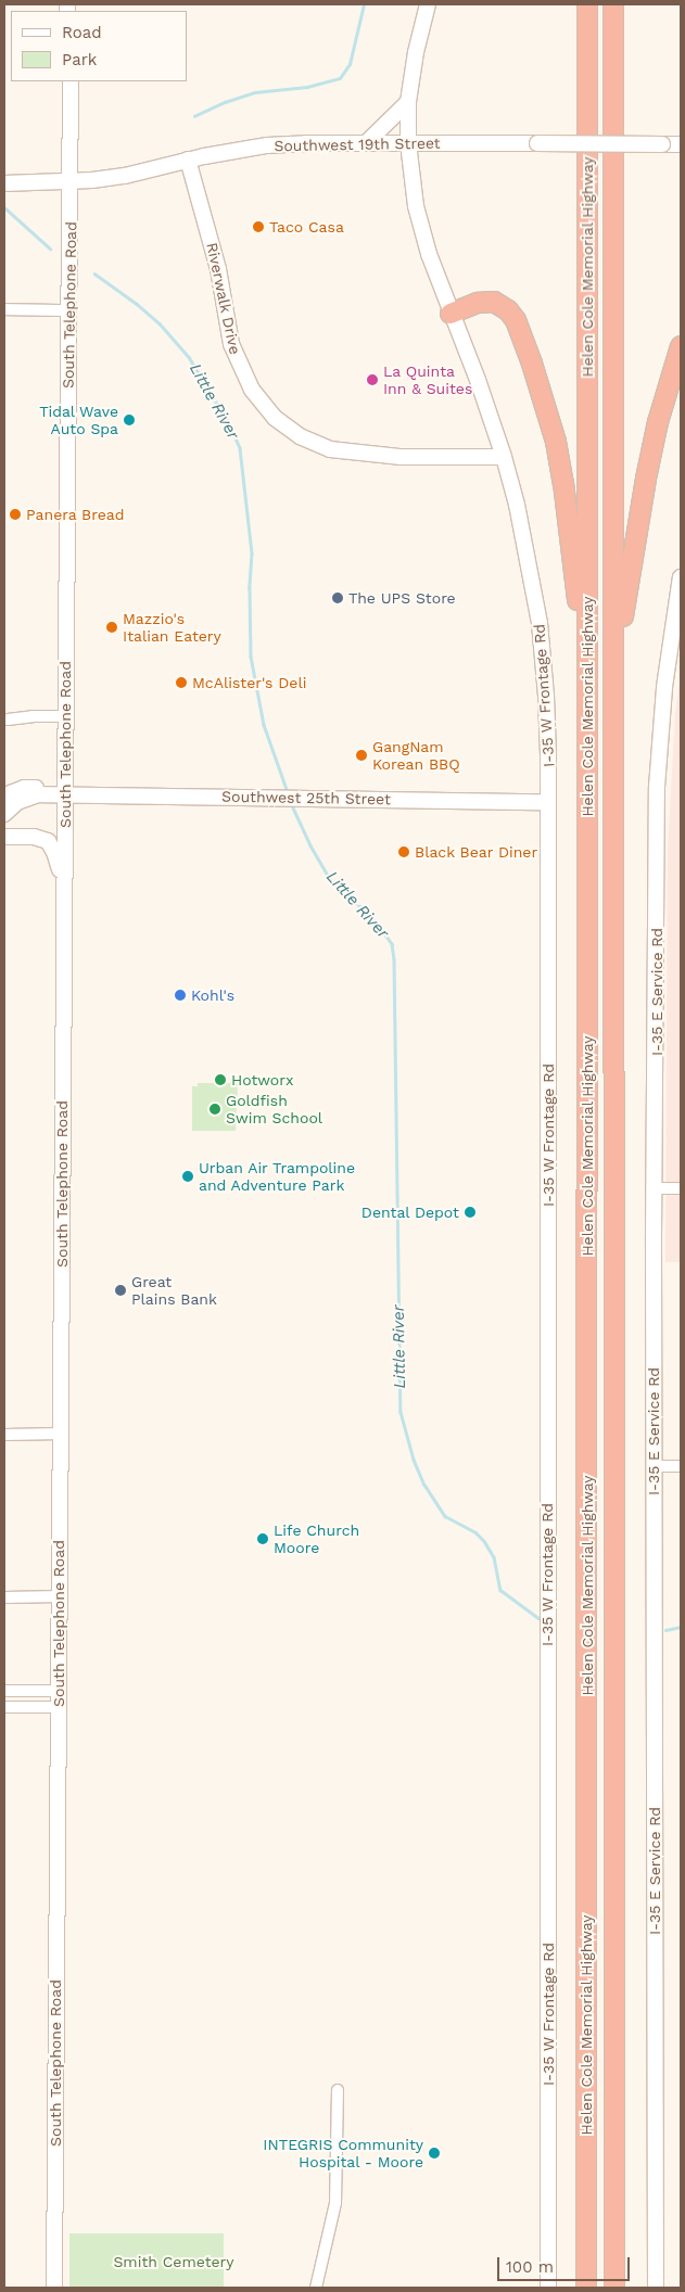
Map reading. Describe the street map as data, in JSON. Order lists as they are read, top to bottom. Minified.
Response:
{"streets":{"highway":["Helen Cole Memorial Highway"],"street":["Southwest 19th Street","Riverwalk Drive","South Telephone Road","I-35 W Frontage Rd","Southwest 25th Street","I-35 E Service Rd"]},"crossings":[["Southwest 19th Street","Riverwalk Drive"],["Southwest 19th Street","South Telephone Road"],["Southwest 19th Street","I-35 W Frontage Rd"],["Riverwalk Drive","I-35 W Frontage Rd"],["South Telephone Road","Southwest 25th Street"],["I-35 W Frontage Rd","Southwest 25th Street"]],"water":["Little River"],"parks":["Smith Cemetery"],"places":["Taco Casa","La Quinta Inn & Suites","Tidal Wave Auto Spa","Panera Bread","The UPS Store","Mazzio's Italian Eatery","McAlister's Deli","GangNam Korean BBQ","Black Bear Diner","Kohl's","Hotworx","Goldfish Swim School","Urban Air Trampoline and Adventure Park","Dental Depot","Great Plains Bank","Life Church Moore","INTEGRIS Community Hospital - Moore"],"legend":["Road","Park"],"scale_bar":"100 m"}
